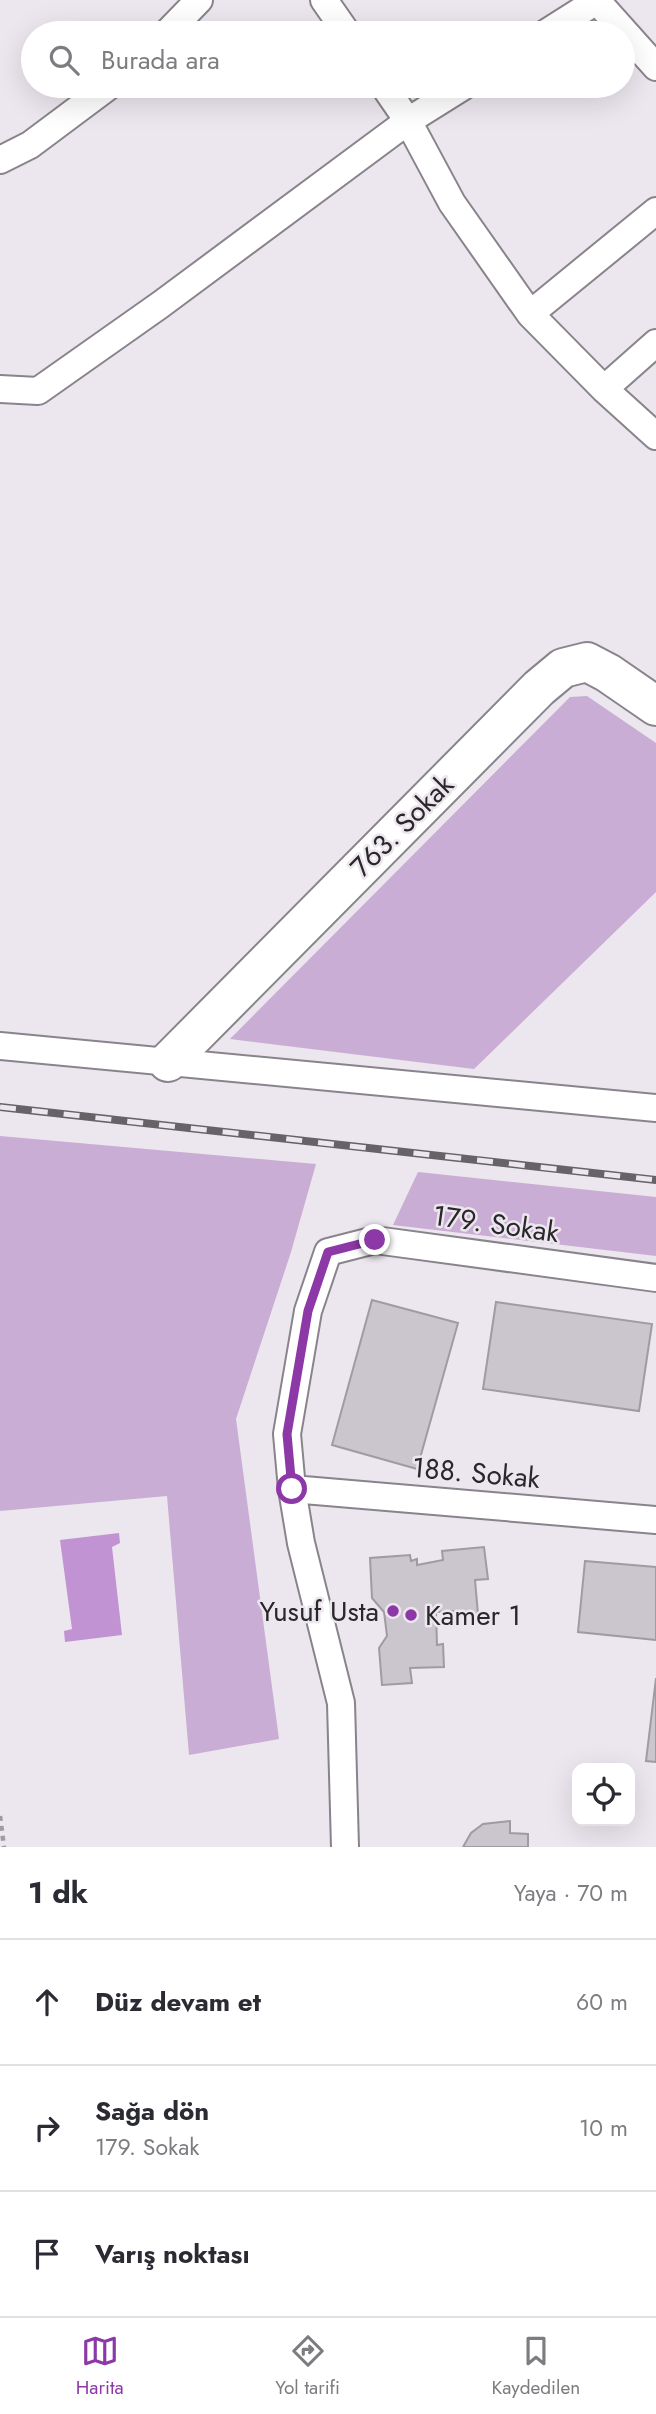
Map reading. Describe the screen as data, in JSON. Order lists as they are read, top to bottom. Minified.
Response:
{"streets":{"street":["763. Sokak","179. Sokak","188. Sokak"]},"crossings":[["179. Sokak","188. Sokak"]],"places":["Yusuf Usta","Kamer 1"],"page":{"search":"Burada ara","heading":["1 dk","Yaya · 70 m"],"list":[["Düz devam et","60 m"],["Sağa dön","179. Sokak","10 m"],"Varış noktası"],"nav":["Harita","Yol tarifi","Kaydedilen"]}}
